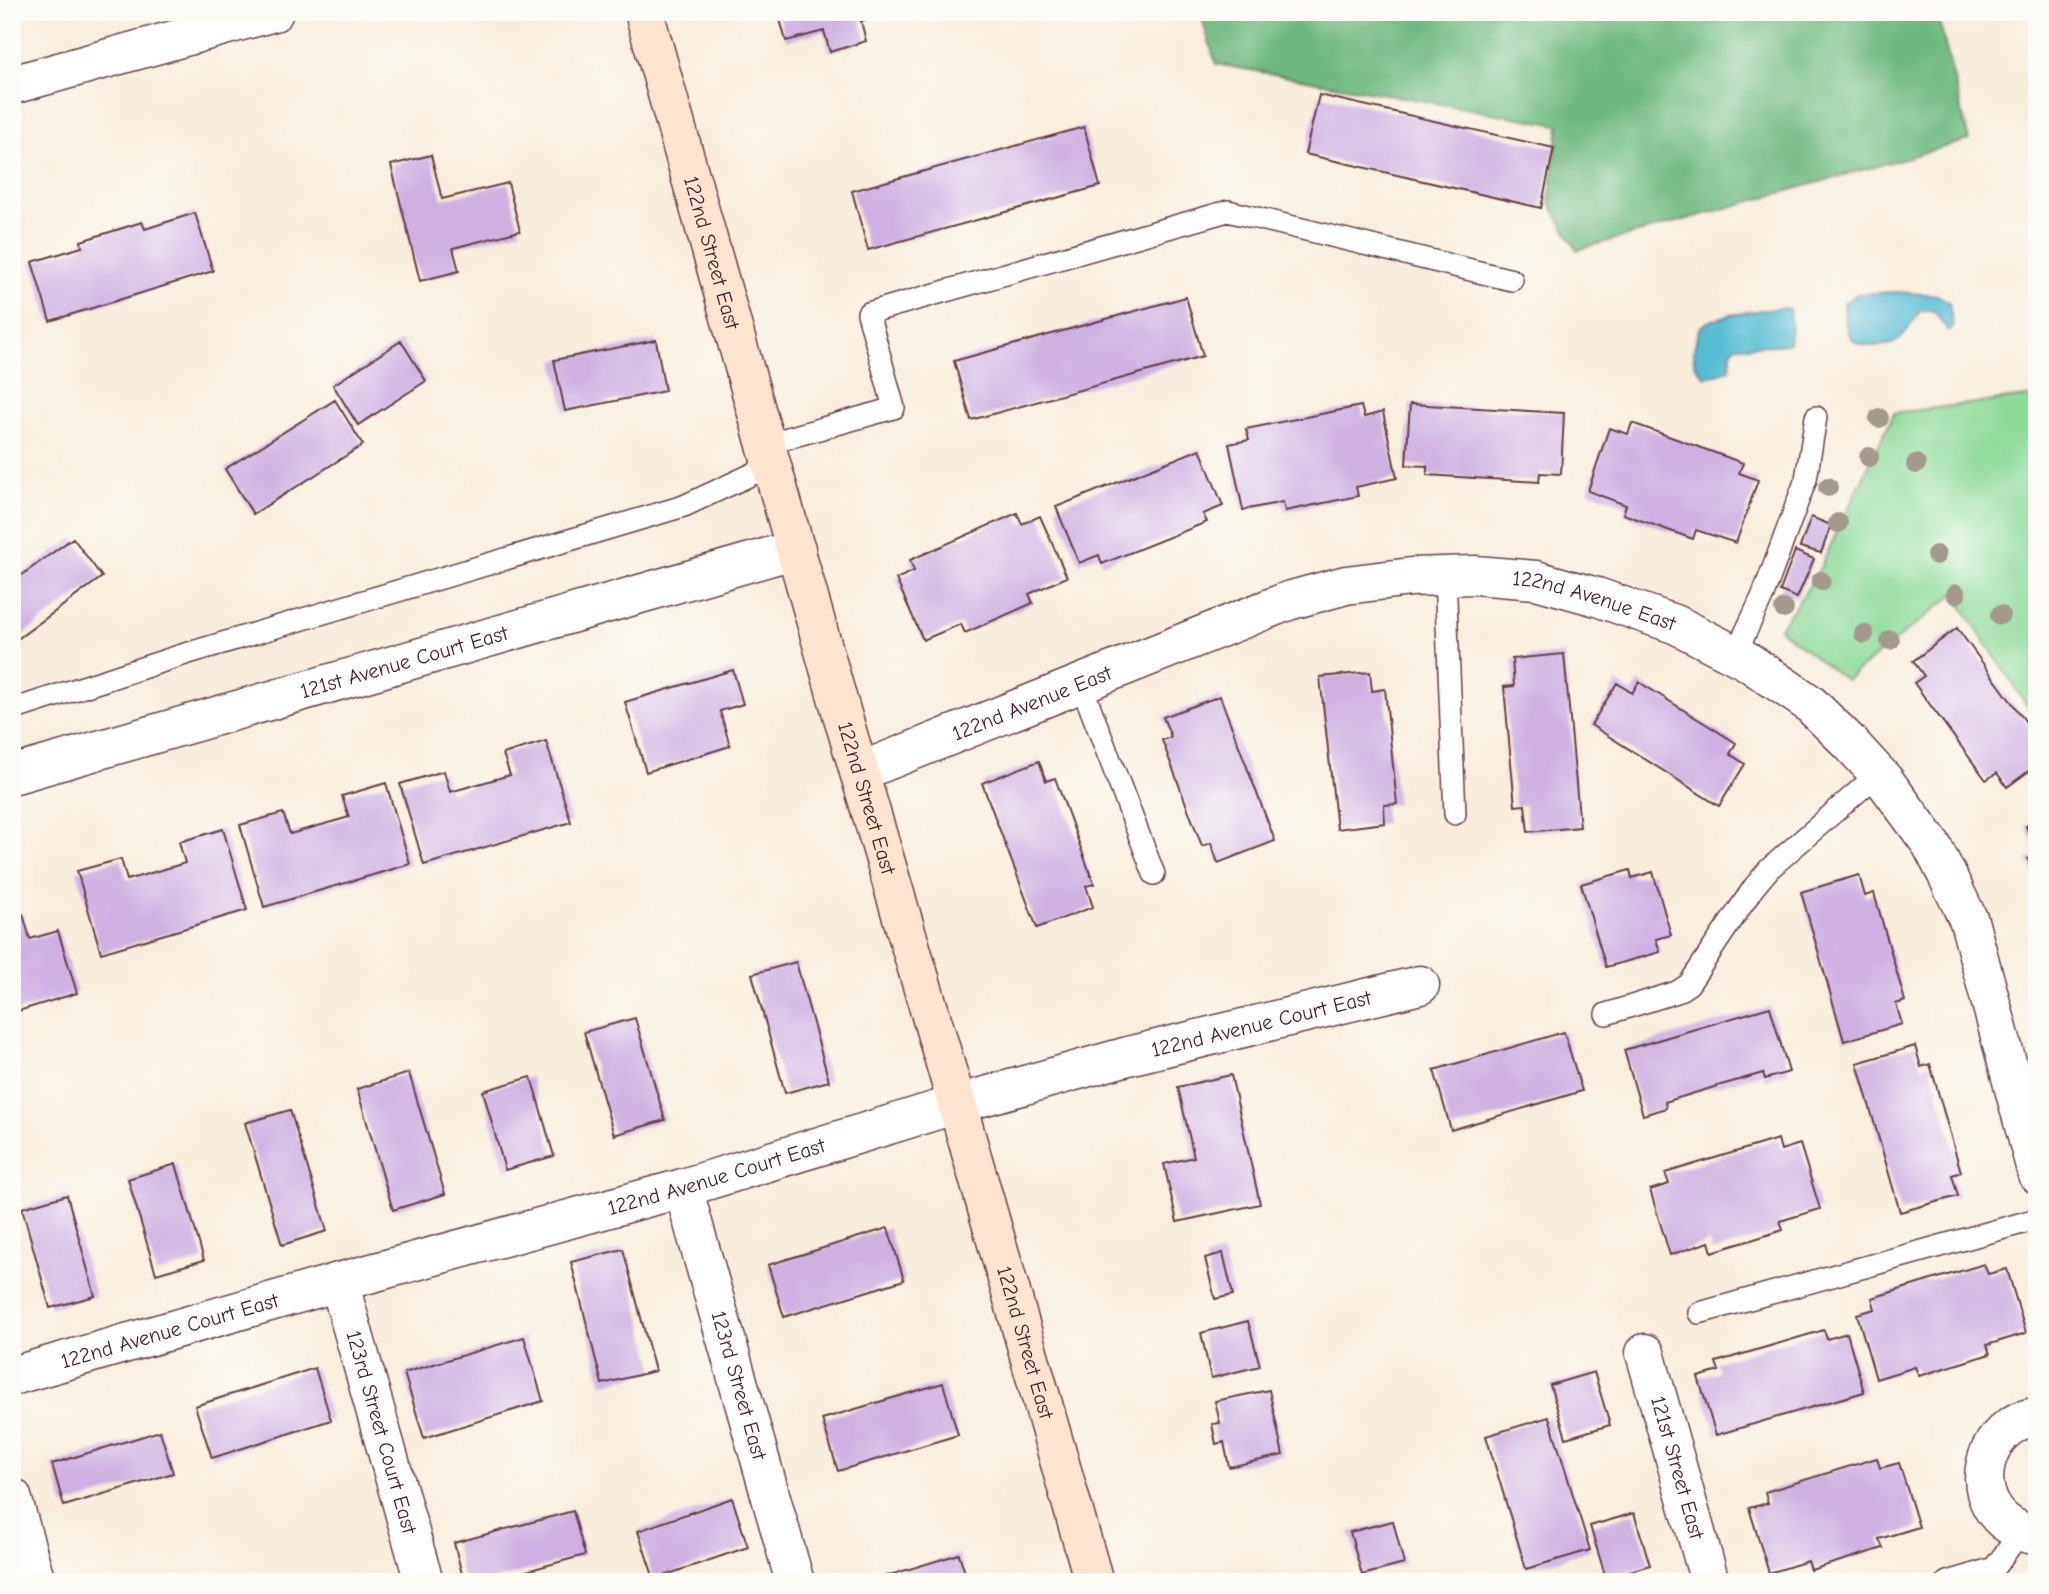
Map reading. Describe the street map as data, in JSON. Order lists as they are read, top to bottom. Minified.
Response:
{"streets":{"street":["122nd Street East","122nd Avenue East","121st Avenue Court East","122nd Avenue Court East","123rd Street East","123rd Street Court East","121st Street East"]},"crossings":[["122nd Street East","122nd Avenue East"],["122nd Street East","121st Avenue Court East"],["122nd Street East","122nd Avenue Court East"],["122nd Avenue Court East","123rd Street East"],["122nd Avenue Court East","123rd Street Court East"]]}
